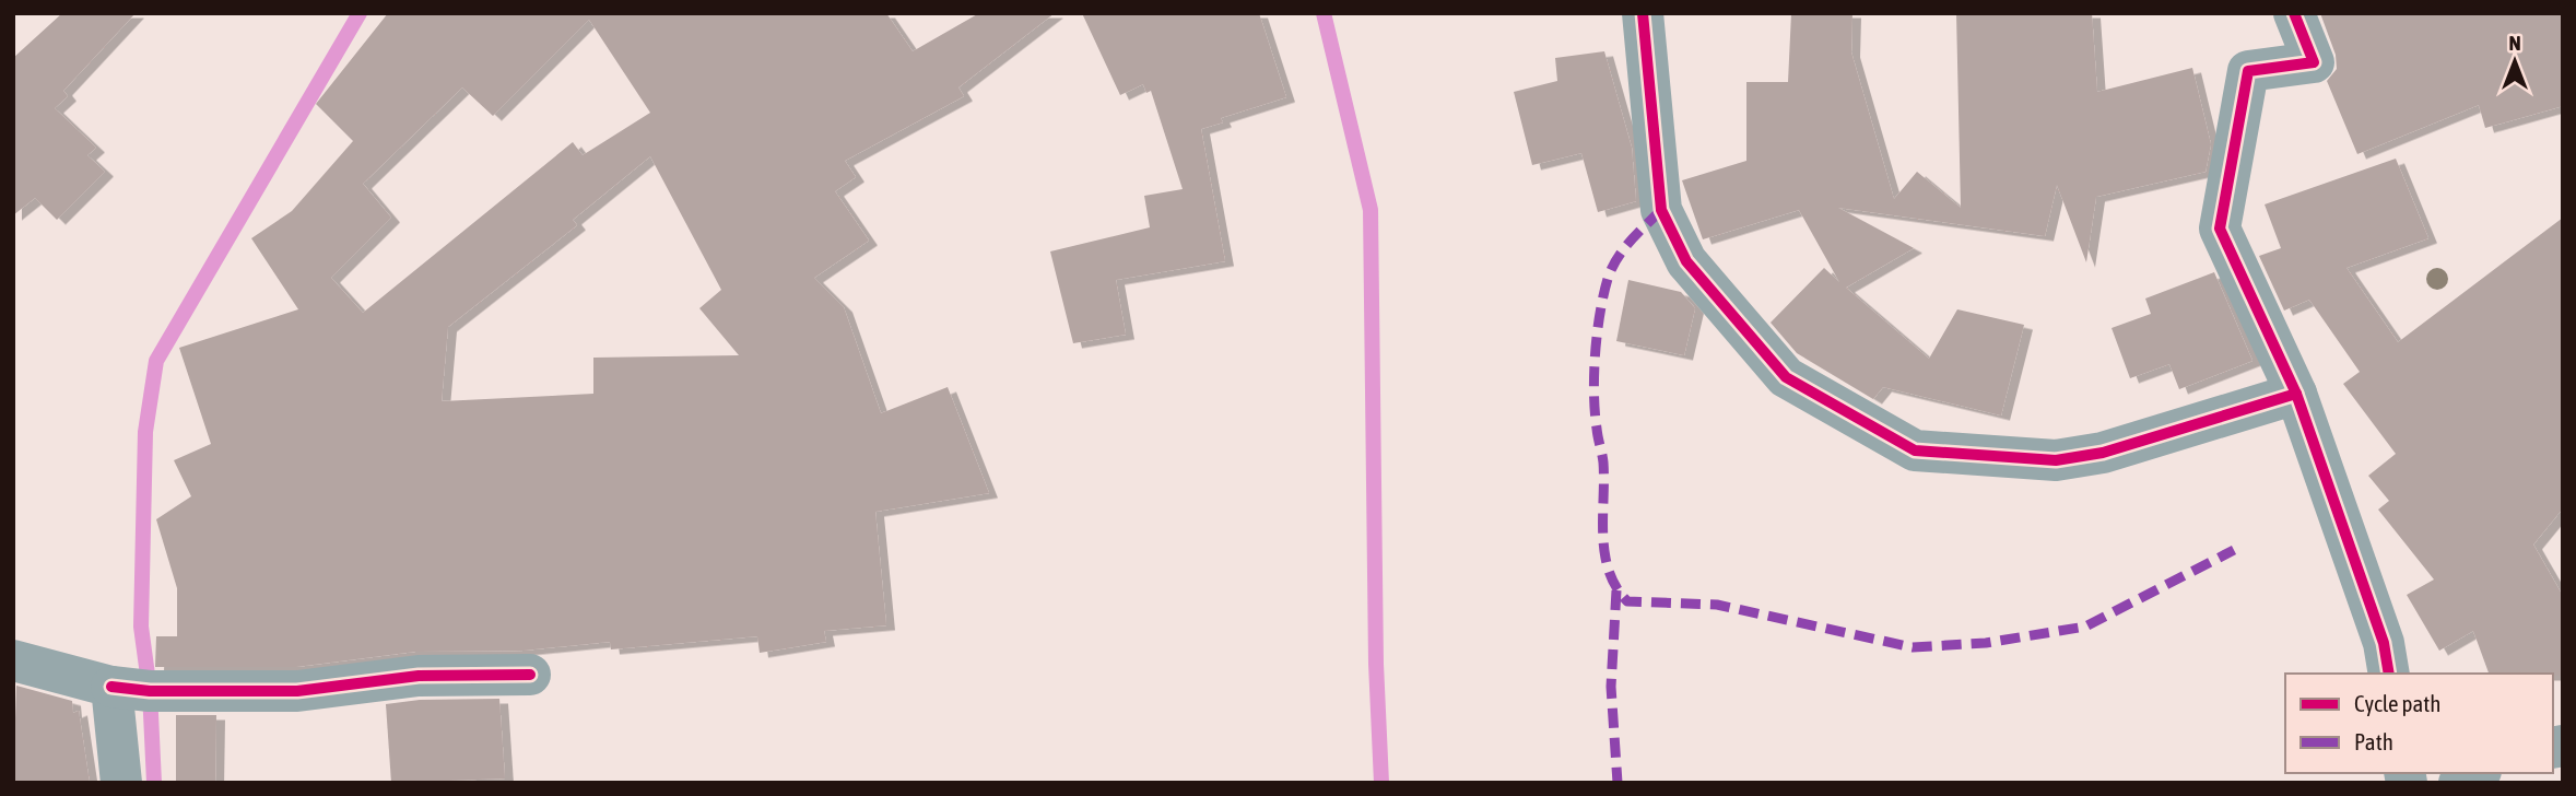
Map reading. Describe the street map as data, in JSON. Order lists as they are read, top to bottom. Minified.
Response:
{"legend":["Cycle path","Path"],"north":"top"}
